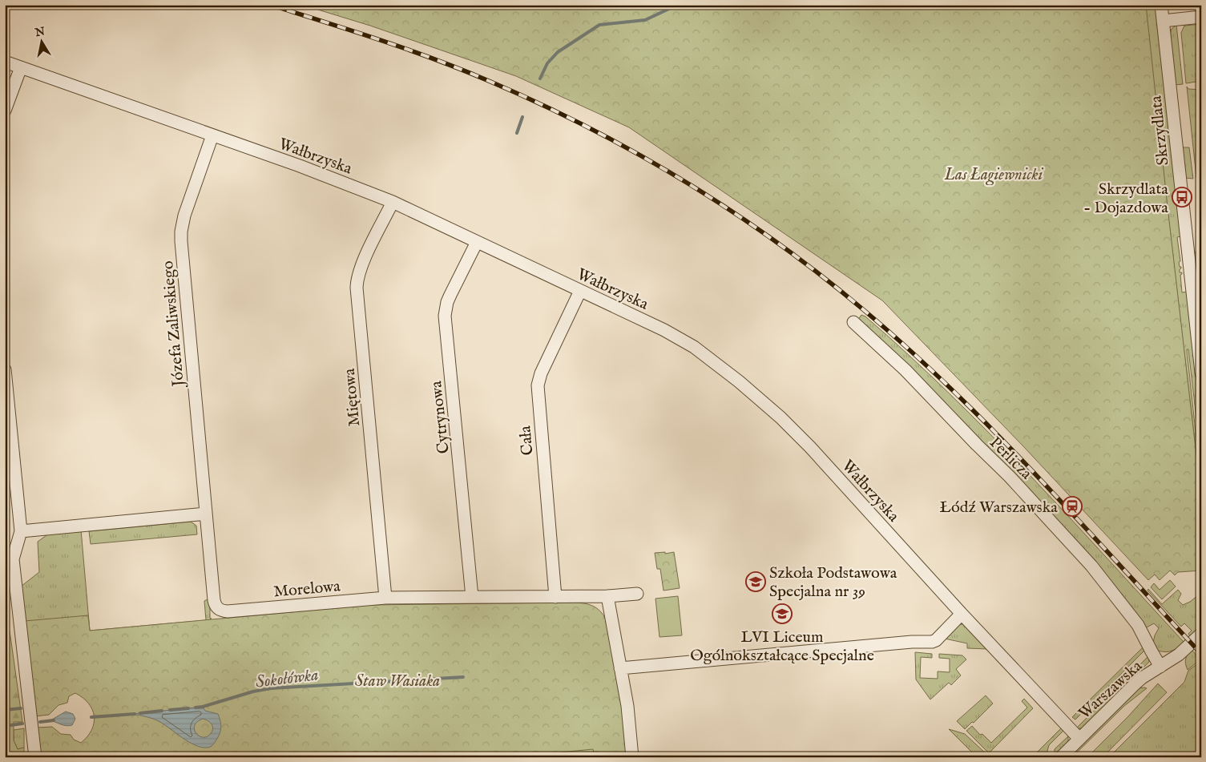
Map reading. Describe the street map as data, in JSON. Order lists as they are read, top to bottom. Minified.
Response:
{"streets":{"street":["Skrzydlata","Wałbrzyska","Józefa Zaliwskiego","Miętowa","Cytrynowa","Cała","Perlicza","Morelowa","Warszawska"]},"crossings":[["Wałbrzyska","Józefa Zaliwskiego"],["Wałbrzyska","Miętowa"],["Wałbrzyska","Cytrynowa"],["Wałbrzyska","Cała"],["Wałbrzyska","Warszawska"],["Józefa Zaliwskiego","Morelowa"],["Miętowa","Morelowa"],["Cytrynowa","Morelowa"],["Cała","Morelowa"],["Perlicza","Warszawska"]],"water":["Sokołówka"],"parks":["Las Łagiewnicki","Staw Wasiaka"],"places":{"bus stop":["Skrzydlata - Dojazdowa"],"station":["Łódź Warszawska"],"school or university":["Szkoła Podstawowa Specjalna nr 39","LVI Liceum Ogólnokształcące Specjalne"]},"north":"top"}
